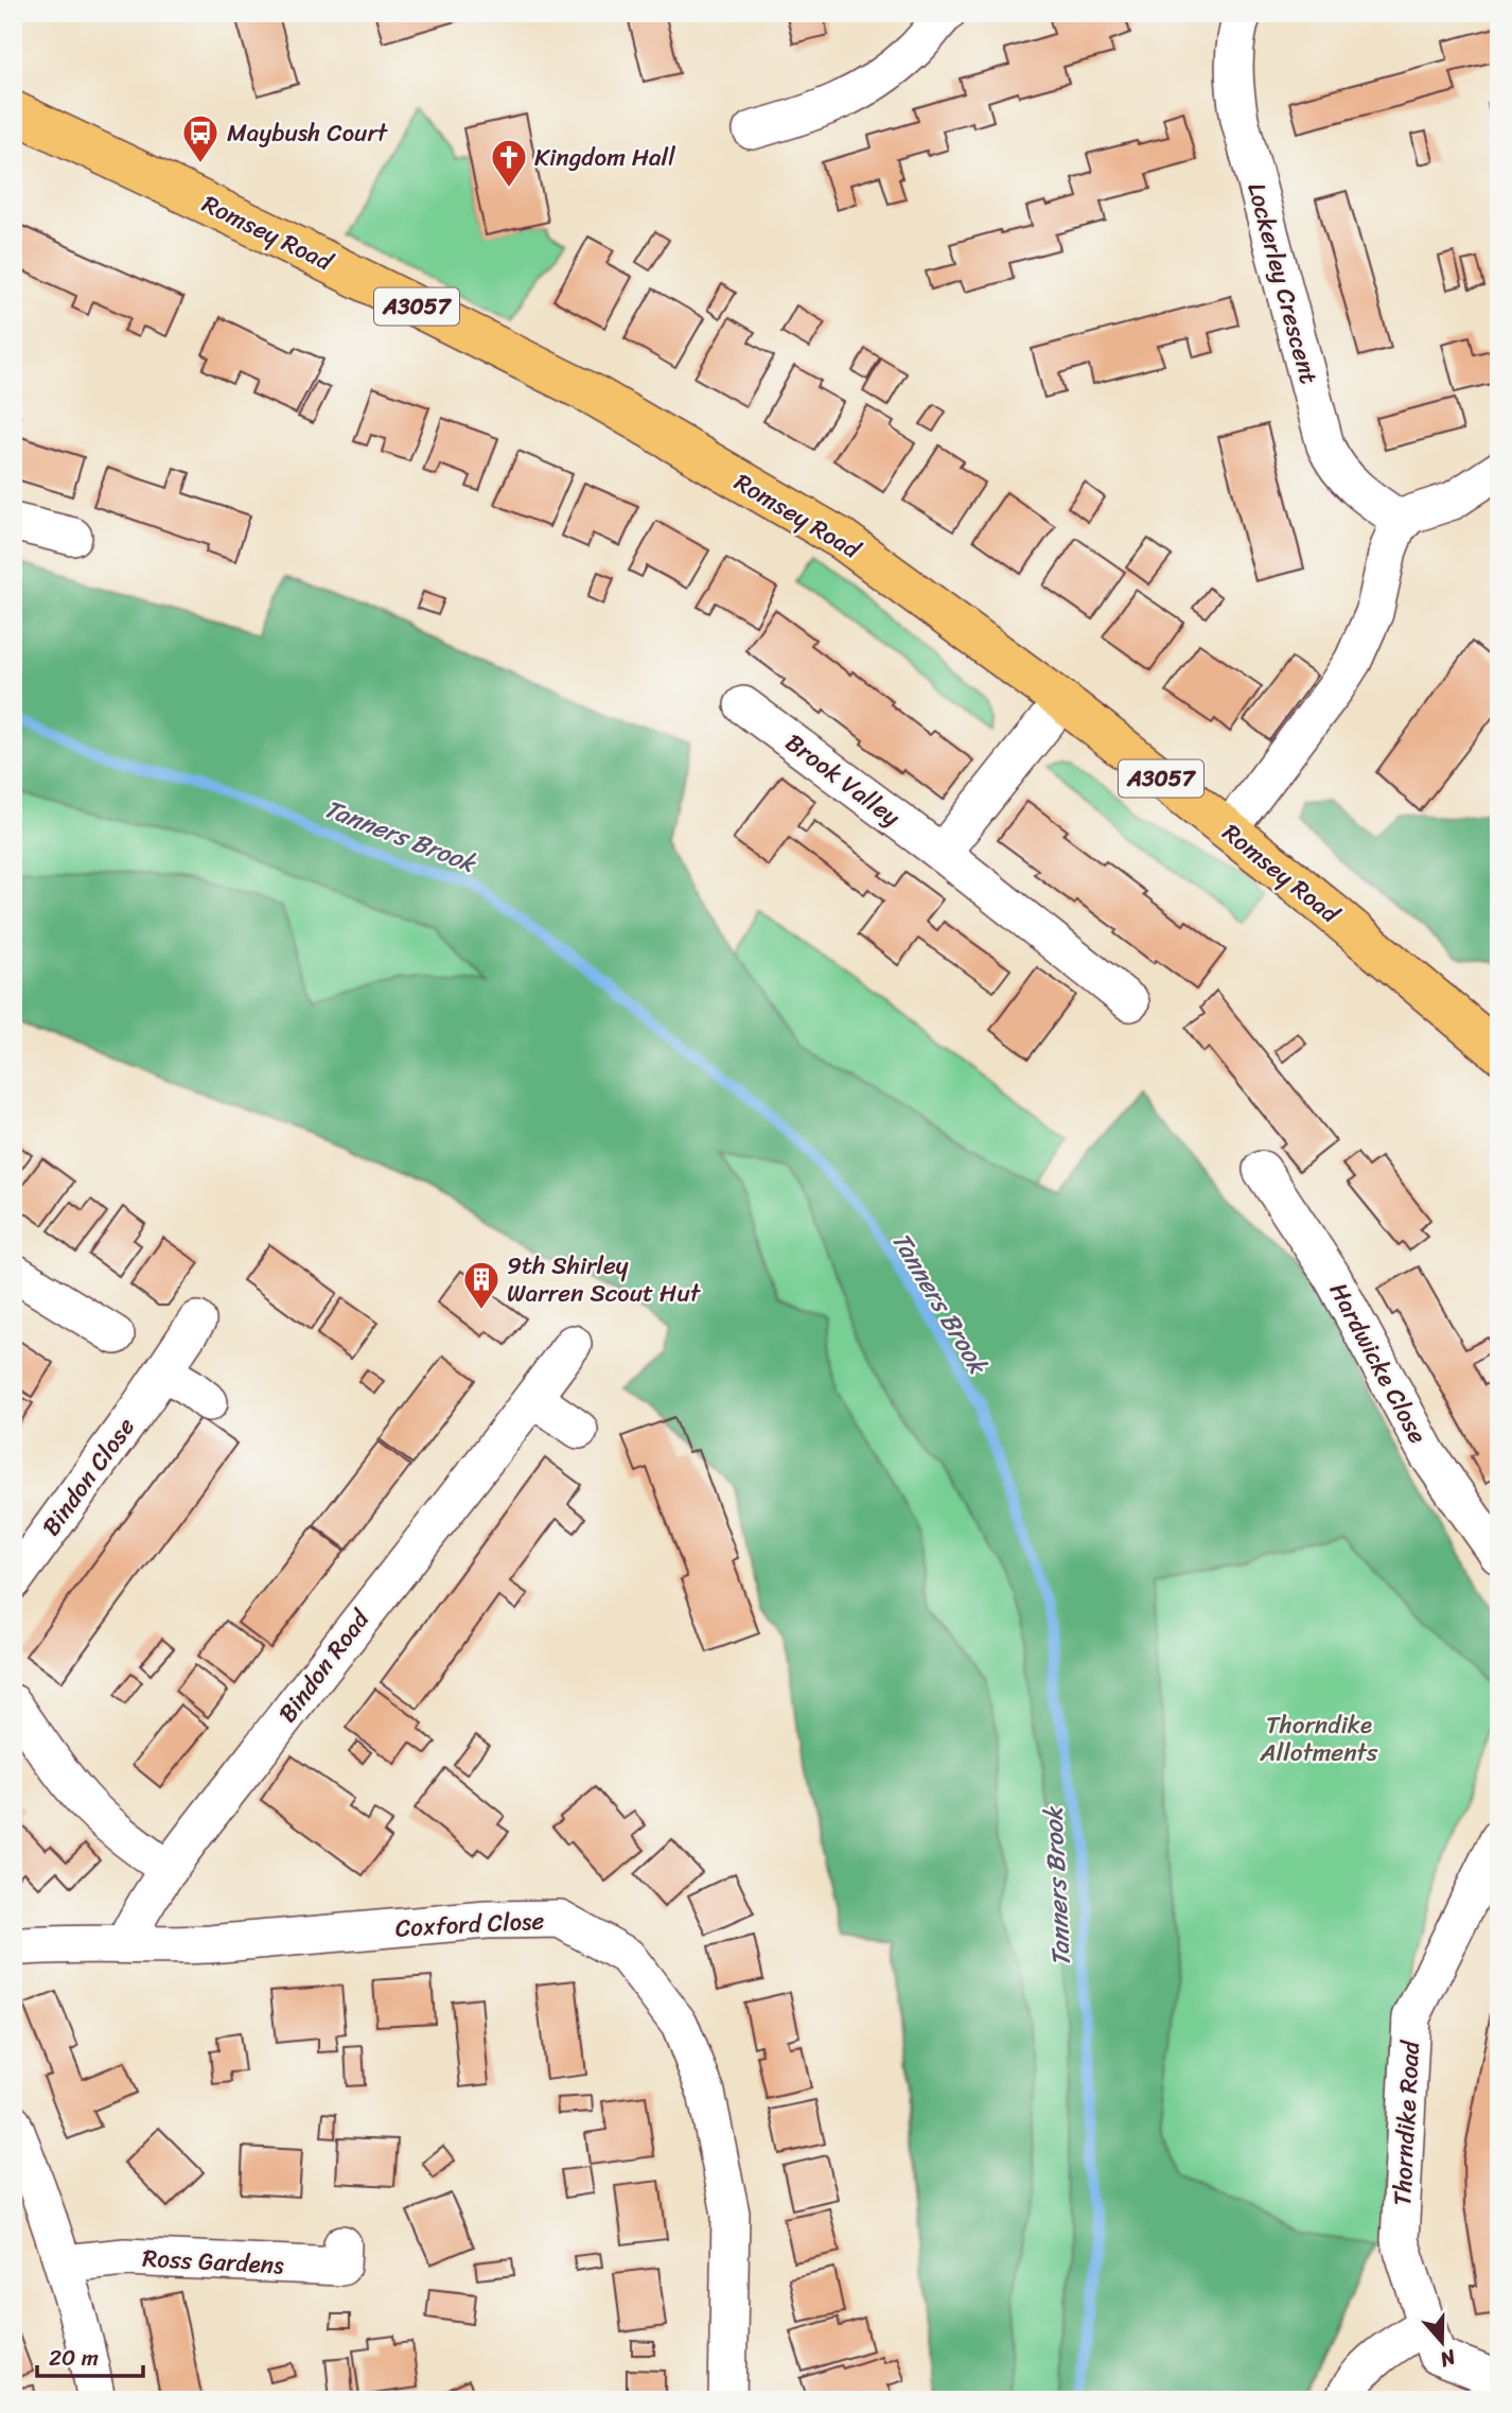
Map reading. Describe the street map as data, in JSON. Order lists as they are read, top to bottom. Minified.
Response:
{"streets":{"main road":["Romsey Road","A3057"],"street":["Lockerley Crescent","Brook Valley","Hardwicke Close","Bindon Close","Bindon Road","Coxford Close","Thorndike Road","Ross Gardens"]},"crossings":[["Bindon Road","Coxford Close"]],"water":["Tanners Brook"],"parks":["Thorndike Allotments"],"places":{"bus stop":["Maybush Court"],"church":["Kingdom Hall"],"building":["9th Shirley Warren Scout Hut"]},"scale_bar":"20 m","north":"bottom"}
